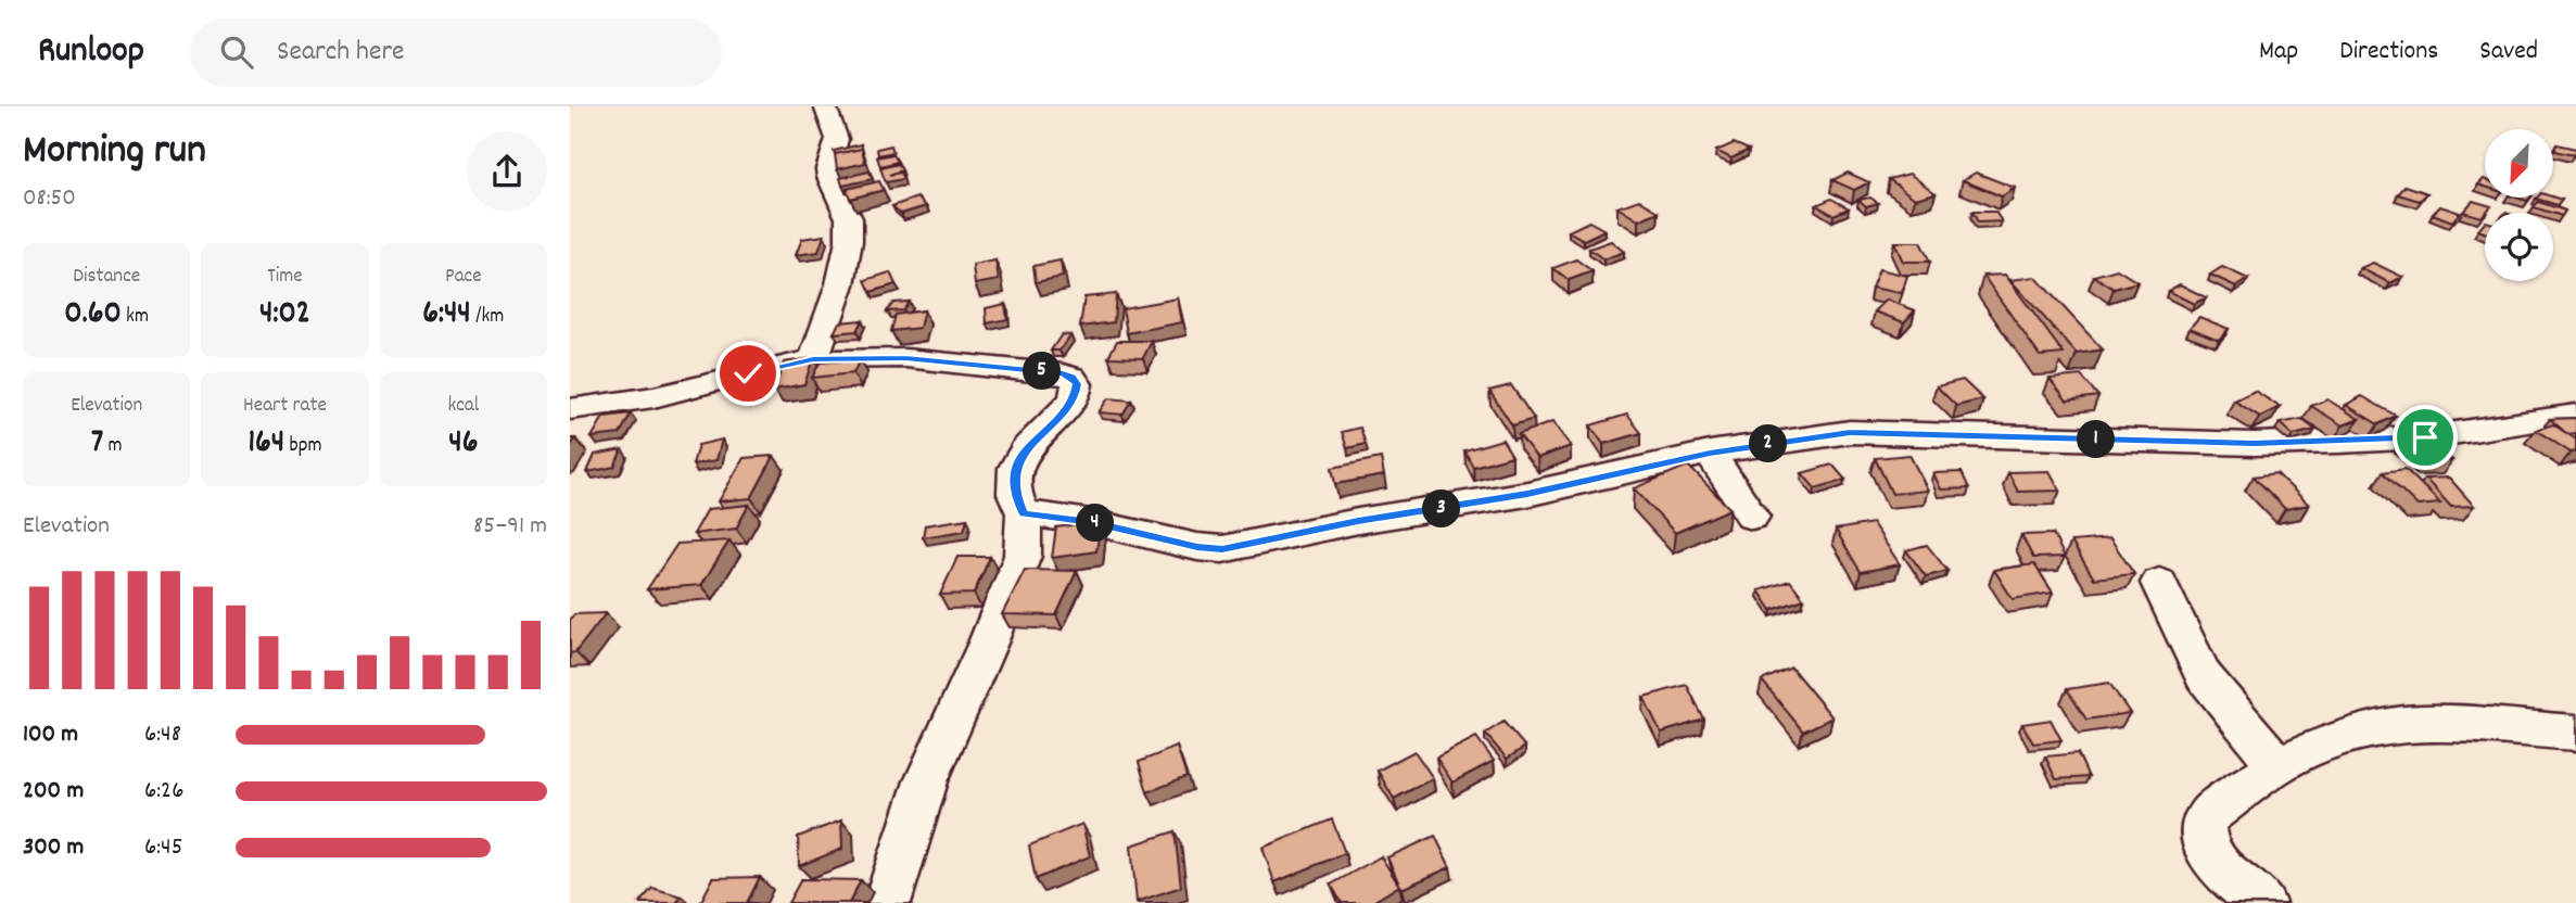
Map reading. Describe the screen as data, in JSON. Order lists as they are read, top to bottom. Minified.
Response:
{"north":"bottom left","page":{"header":"Runloop","search":"Search here","nav":["Map","Directions","Saved"],"heading":["Morning run","08:50"],"stats":[["Distance","0.60 km"],["Time","4:02"],["Pace","6:44 /km"],["Elevation","7 m"],["Heart rate","164 bpm"],["kcal","46"]],"pins":["5","1","2","3","4"],"chart":["Elevation","85–91 m"],"list":[{"name":"100 m","note":"6:48"},{"name":"200 m","note":"6:26"},{"name":"300 m","note":"6:45"}]}}
